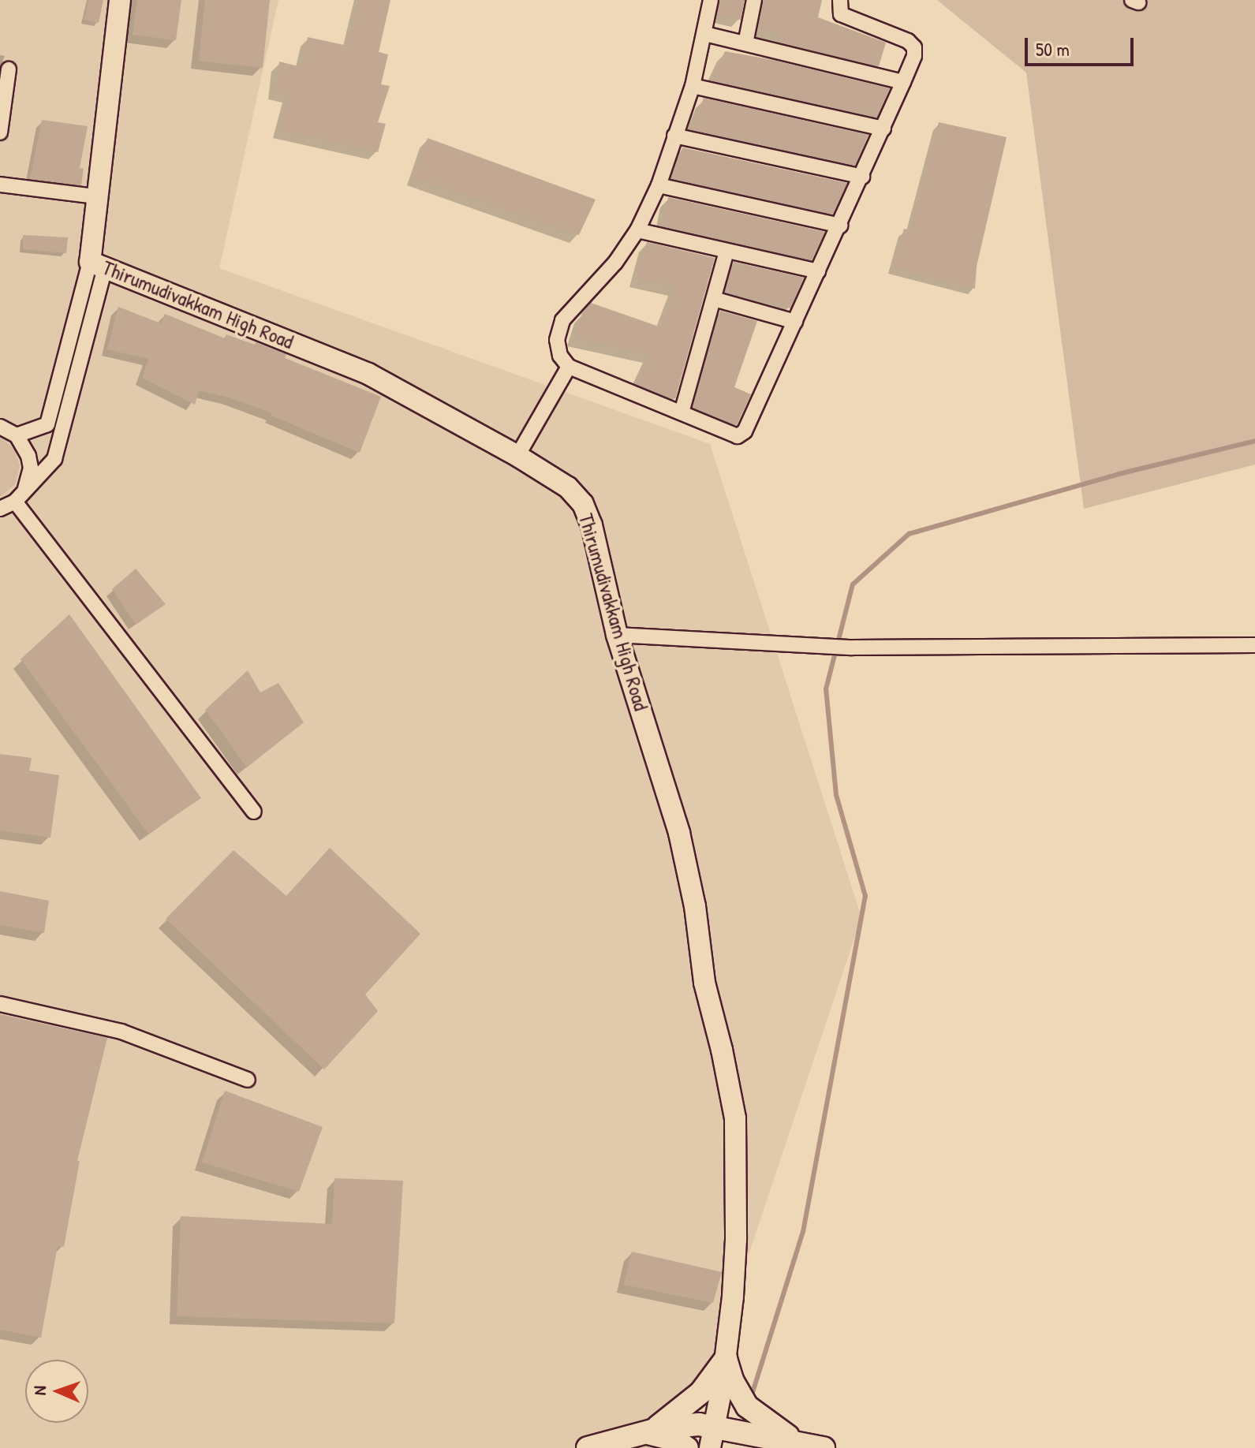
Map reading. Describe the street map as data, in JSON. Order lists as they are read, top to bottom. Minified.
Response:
{"streets":{"main road":["Thirumudivakkam High Road"]},"scale_bar":"50 m","north":"left"}
